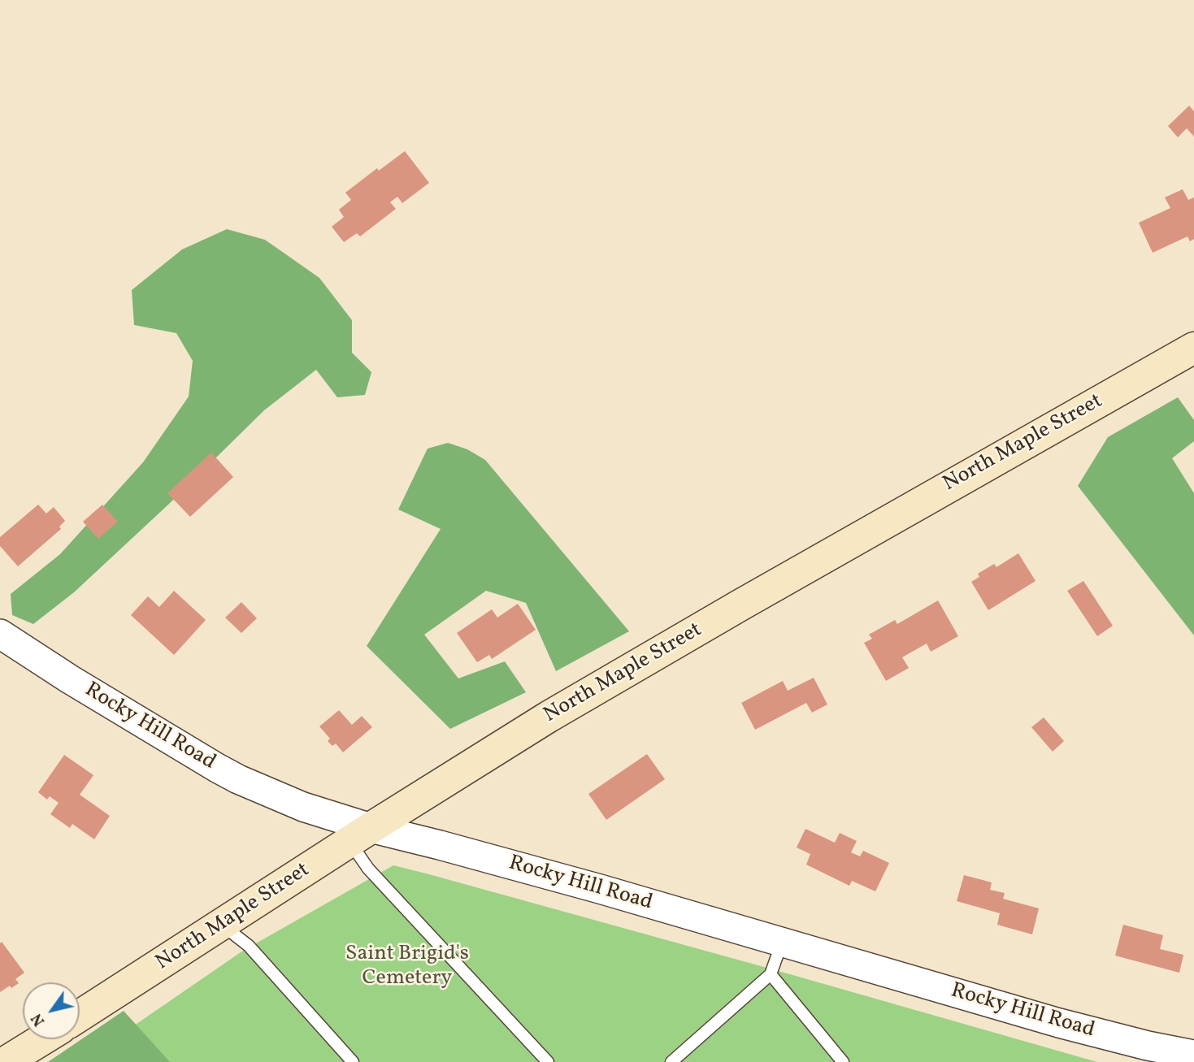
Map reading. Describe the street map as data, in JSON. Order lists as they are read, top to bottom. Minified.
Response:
{"streets":{"main road":["North Maple Street"],"street":["Rocky Hill Road"]},"crossings":[["North Maple Street","Rocky Hill Road"]],"parks":["Saint Brigid's Cemetery"],"north":"bottom left"}
